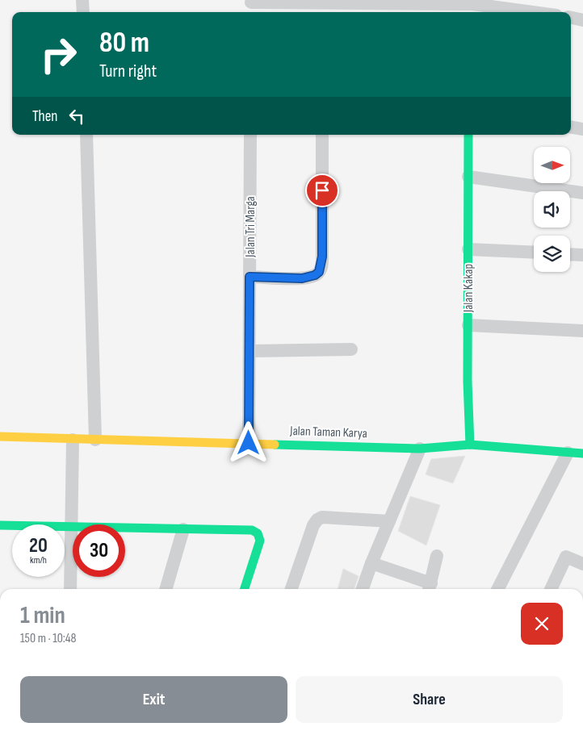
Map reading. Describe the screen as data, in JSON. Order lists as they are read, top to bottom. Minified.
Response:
{"streets":{"street":["Jalan Tri Marga","Jalan Kakap","Jalan Taman Karya"]},"crossings":[["Jalan Tri Marga","Jalan Taman Karya"],["Jalan Kakap","Jalan Taman Karya"]],"north":"right","page":{"turn":["80 m","Turn right"],"then":"Then","speed":"20 km/h","limit":"30","heading":["1 min","150 m · 10:48"],"buttons":["Exit","Share"]}}
